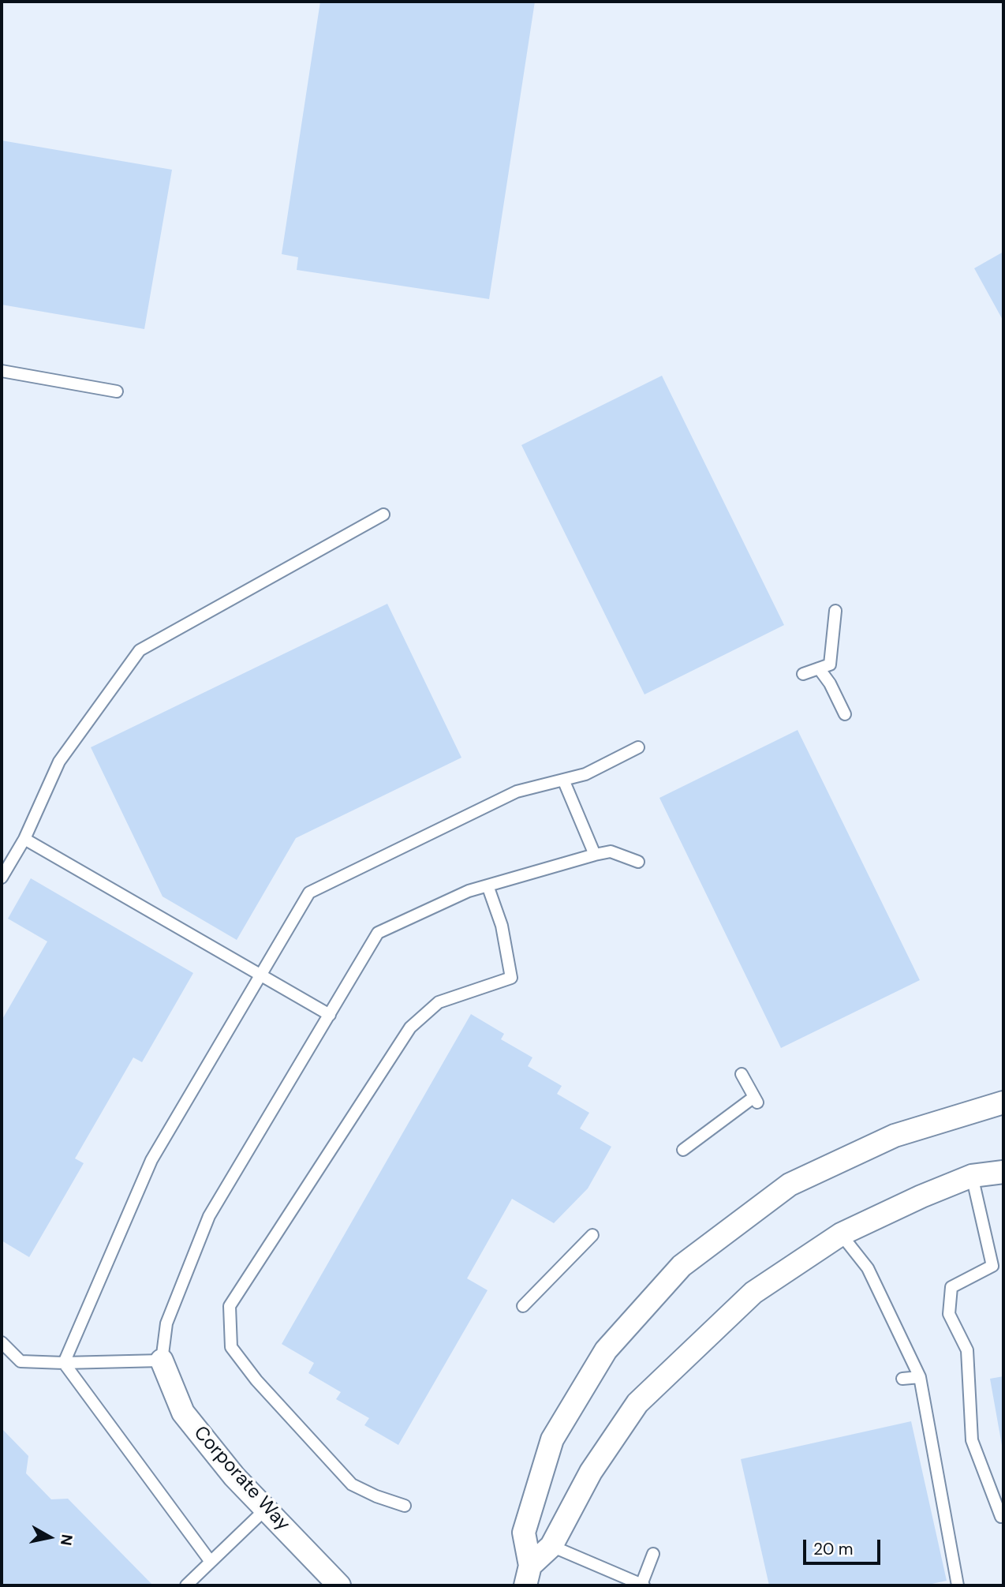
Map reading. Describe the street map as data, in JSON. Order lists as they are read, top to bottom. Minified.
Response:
{"streets":{"street":["Corporate Way"]},"scale_bar":"20 m","north":"right"}
